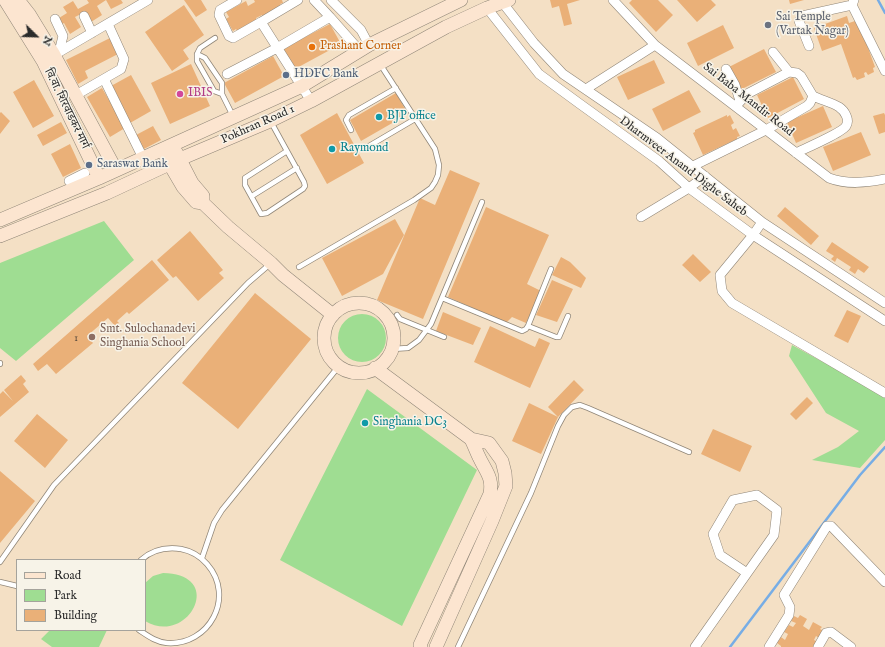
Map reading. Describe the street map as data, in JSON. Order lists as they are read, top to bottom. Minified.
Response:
{"streets":{"street":["Sai Baba Mandir Road","वि.वा. शिरवाडकर मार्ग","Pokhran Road 1","Dharmveer Anand Dighe Saheb"]},"crossings":[["वि.वा. शिरवाडकर मार्ग","Pokhran Road 1"],["Pokhran Road 1","Dharmveer Anand Dighe Saheb"]],"places":["Sai Temple (Vartak Nagar)","Prashant Corner","HDFC Bank","IBIS","BJP office","Raymond","Saraswat Bank","Smt. Sulochanadevi Singhania School","Singhania DC3"],"house_numbers":["1"],"legend":["Road","Park","Building"],"north":"bottom right"}
